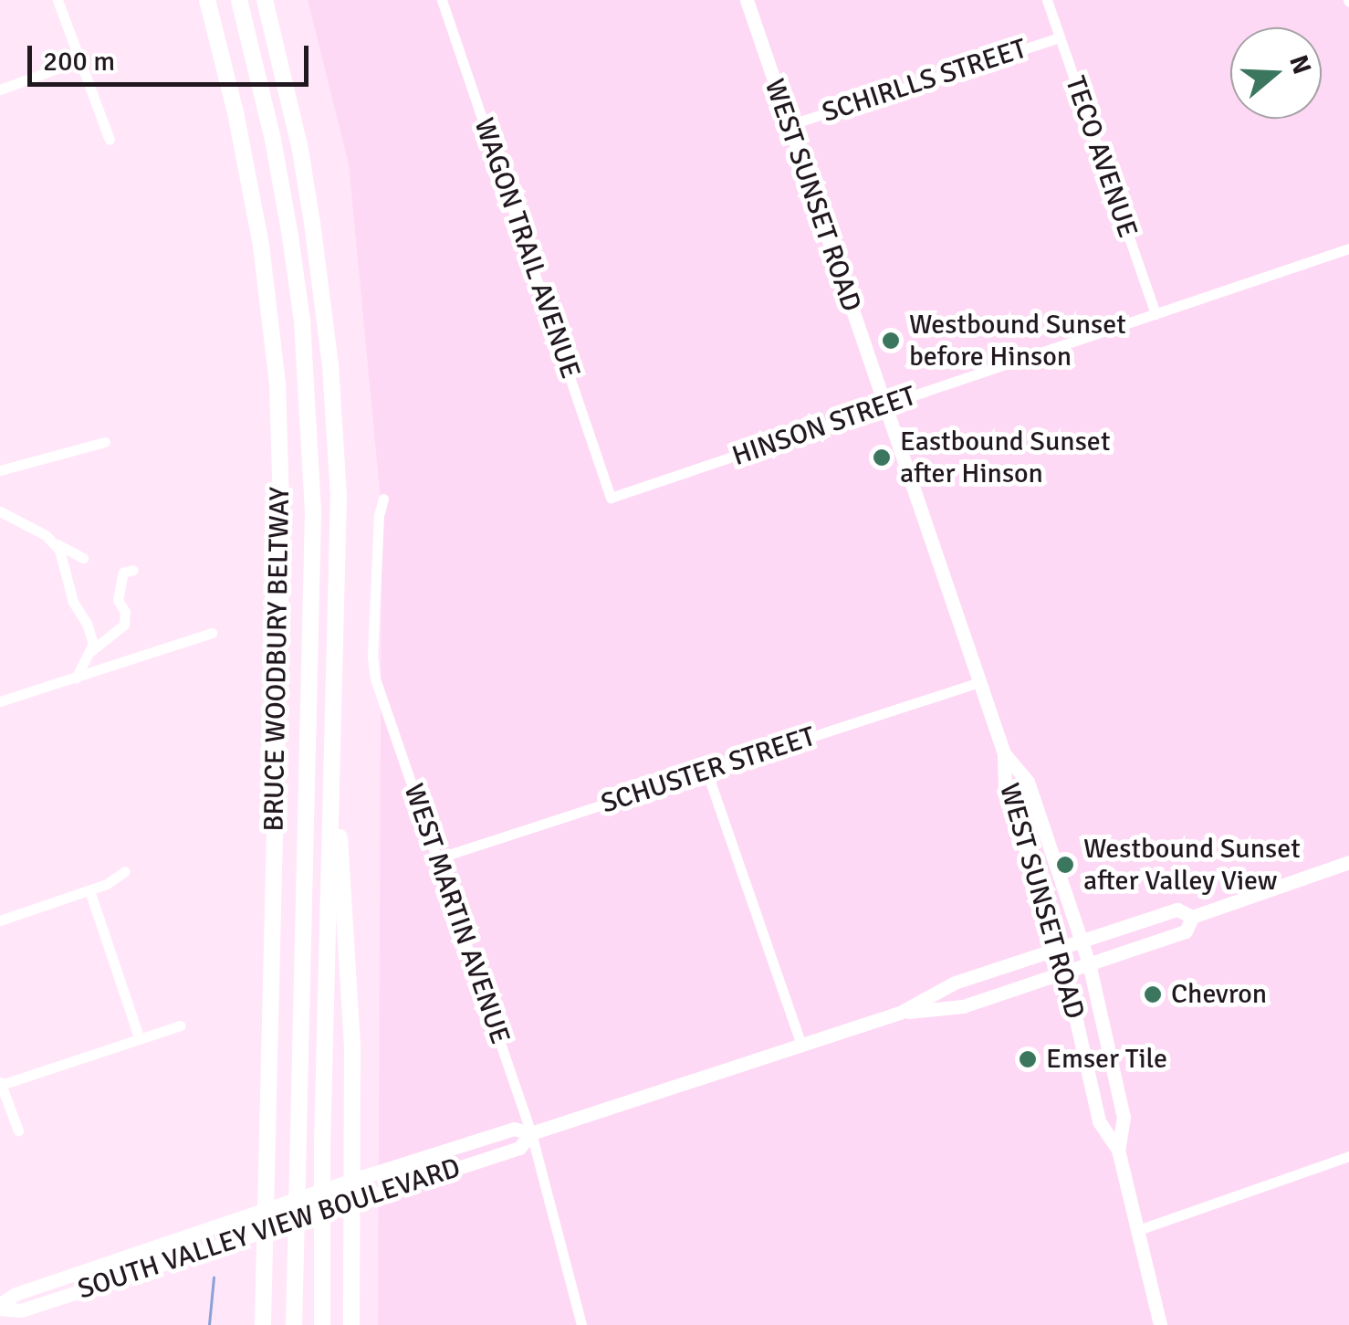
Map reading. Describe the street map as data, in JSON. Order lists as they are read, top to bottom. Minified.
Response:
{"streets":{"highway":["BRUCE WOODBURY BELTWAY"],"main road":["WEST SUNSET ROAD","SOUTH VALLEY VIEW BOULEVARD"],"street":["SCHIRLLS STREET","TECO AVENUE","WAGON TRAIL AVENUE","HINSON STREET","SCHUSTER STREET","WEST MARTIN AVENUE"]},"crossings":[["SCHIRLLS STREET","TECO AVENUE"],["SCHIRLLS STREET","WEST SUNSET ROAD"],["TECO AVENUE","HINSON STREET"],["WEST SUNSET ROAD","HINSON STREET"],["WEST SUNSET ROAD","SCHUSTER STREET"],["WEST SUNSET ROAD","SOUTH VALLEY VIEW BOULEVARD"],["WAGON TRAIL AVENUE","HINSON STREET"],["SCHUSTER STREET","WEST MARTIN AVENUE"],["WEST MARTIN AVENUE","SOUTH VALLEY VIEW BOULEVARD"]],"places":["Westbound Sunset before Hinson","Eastbound Sunset after Hinson","Westbound Sunset after Valley View","Chevron","Emser Tile"],"scale_bar":"200 m","north":"right"}
